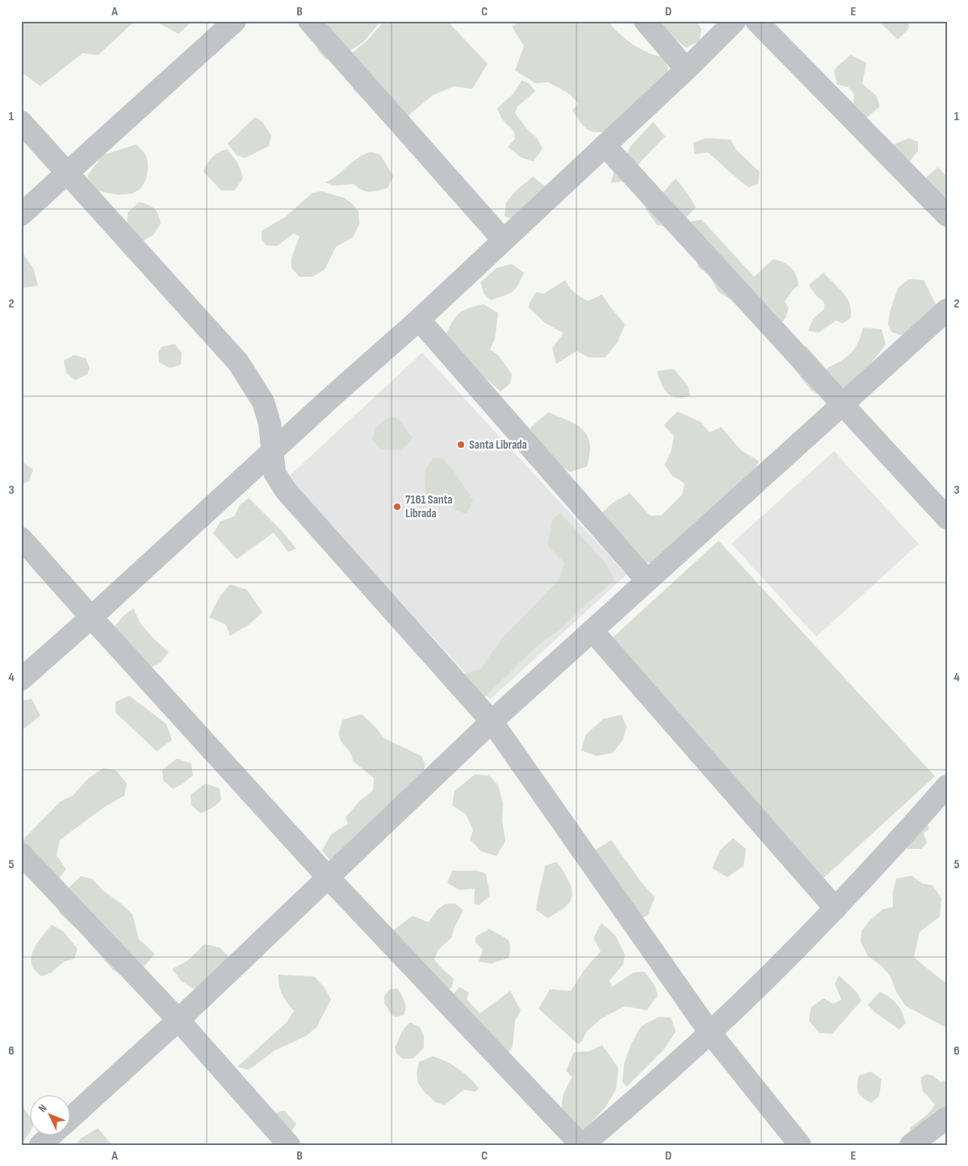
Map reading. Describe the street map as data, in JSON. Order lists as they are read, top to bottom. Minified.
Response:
{"places":["Santa Librada","7161 Santa Librada"],"north":"top left","grid":{"columns":["A","B","C","D","E"],"rows":["1","2","3","4","5","6"]}}
